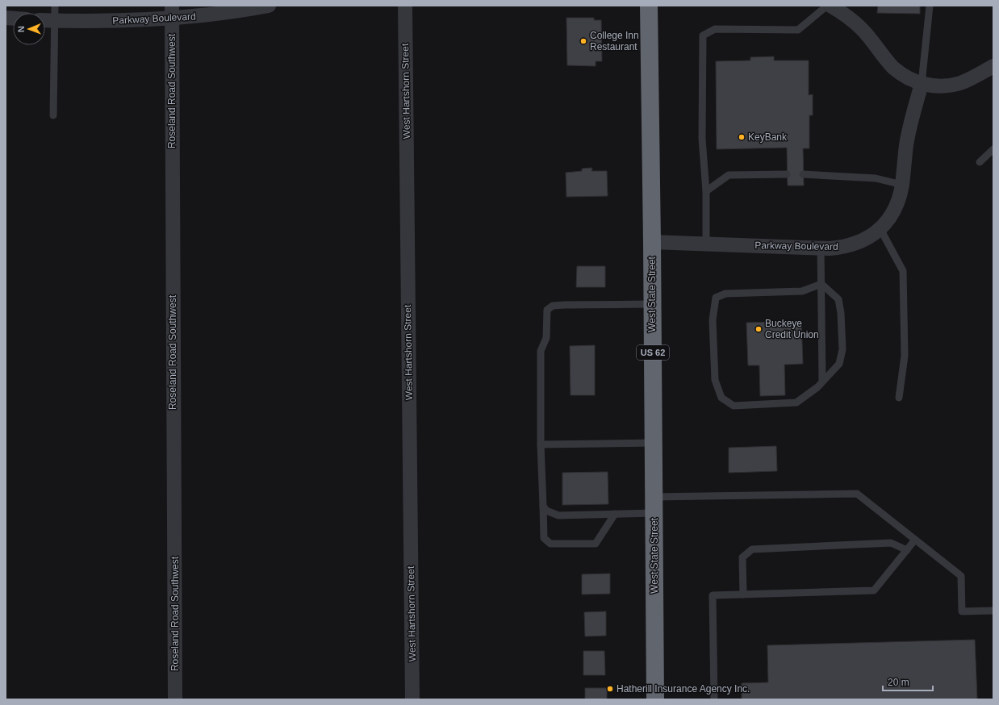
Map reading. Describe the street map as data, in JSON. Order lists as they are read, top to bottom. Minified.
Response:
{"streets":{"highway":["West State Street","US 62"],"street":["Parkway Boulevard","Roseland Road Southwest","West Hartshorn Street"]},"crossings":[["Parkway Boulevard","Roseland Road Southwest"],["Parkway Boulevard","West State Street"]],"places":["College Inn Restaurant","KeyBank","Buckeye Credit Union","Hatherill Insurance Agency Inc."],"scale_bar":"20 m","north":"left"}
